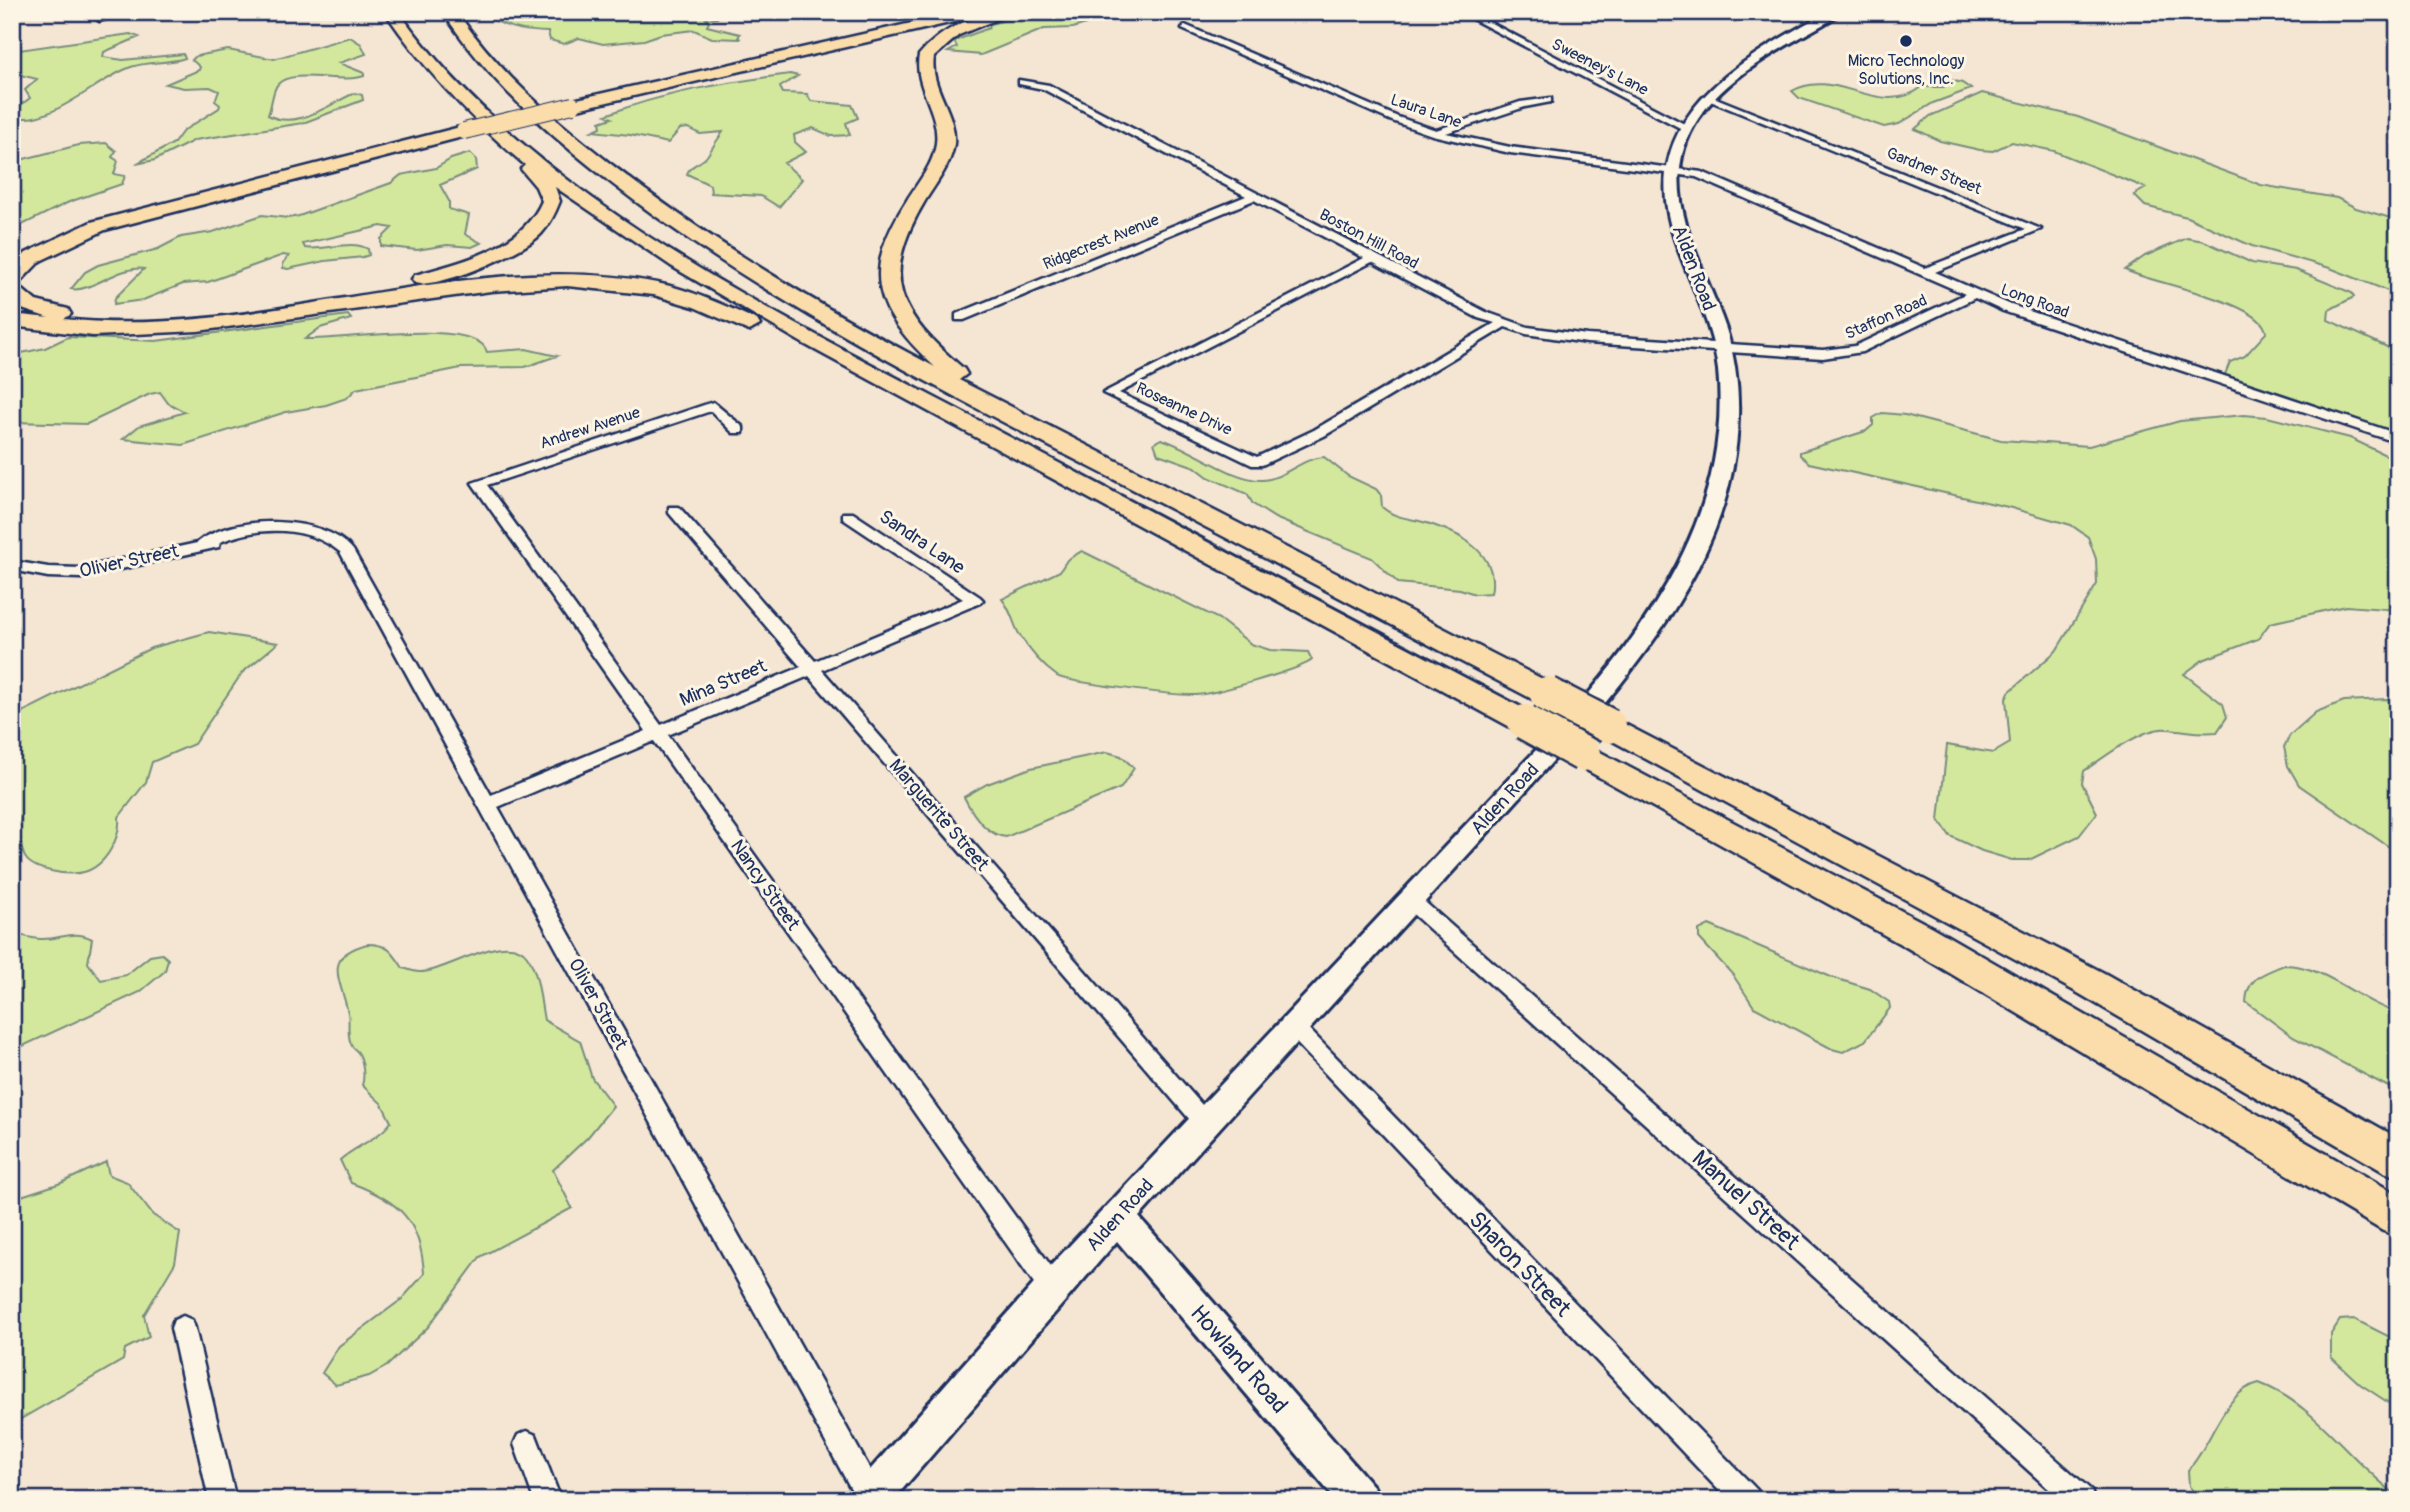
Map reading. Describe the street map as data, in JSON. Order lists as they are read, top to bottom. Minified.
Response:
{"streets":{"main road":["Alden Road","Howland Road"],"street":["Sweeney's Lane","Laura Lane","Gardner Street","Boston Hill Road","Ridgecrest Avenue","Long Road","Staffon Road","Roseanne Drive","Andrew Avenue","Sandra Lane","Oliver Street","Mina Street","Marguerite Street","Nancy Street","Manuel Street","Sharon Street"]},"crossings":[["Sweeney's Lane","Alden Road"],["Laura Lane","Alden Road"],["Laura Lane","Long Road"],["Gardner Street","Alden Road"],["Gardner Street","Long Road"],["Boston Hill Road","Ridgecrest Avenue"],["Boston Hill Road","Alden Road"],["Boston Hill Road","Staffon Road"],["Boston Hill Road","Roseanne Drive"],["Alden Road","Long Road"],["Alden Road","Staffon Road"],["Alden Road","Oliver Street"],["Alden Road","Marguerite Street"],["Alden Road","Nancy Street"],["Alden Road","Manuel Street"],["Alden Road","Sharon Street"],["Alden Road","Howland Road"],["Long Road","Staffon Road"],["Andrew Avenue","Nancy Street"],["Sandra Lane","Mina Street"],["Oliver Street","Mina Street"],["Mina Street","Marguerite Street"],["Mina Street","Nancy Street"]],"places":["Micro Technology Solutions, Inc."]}
